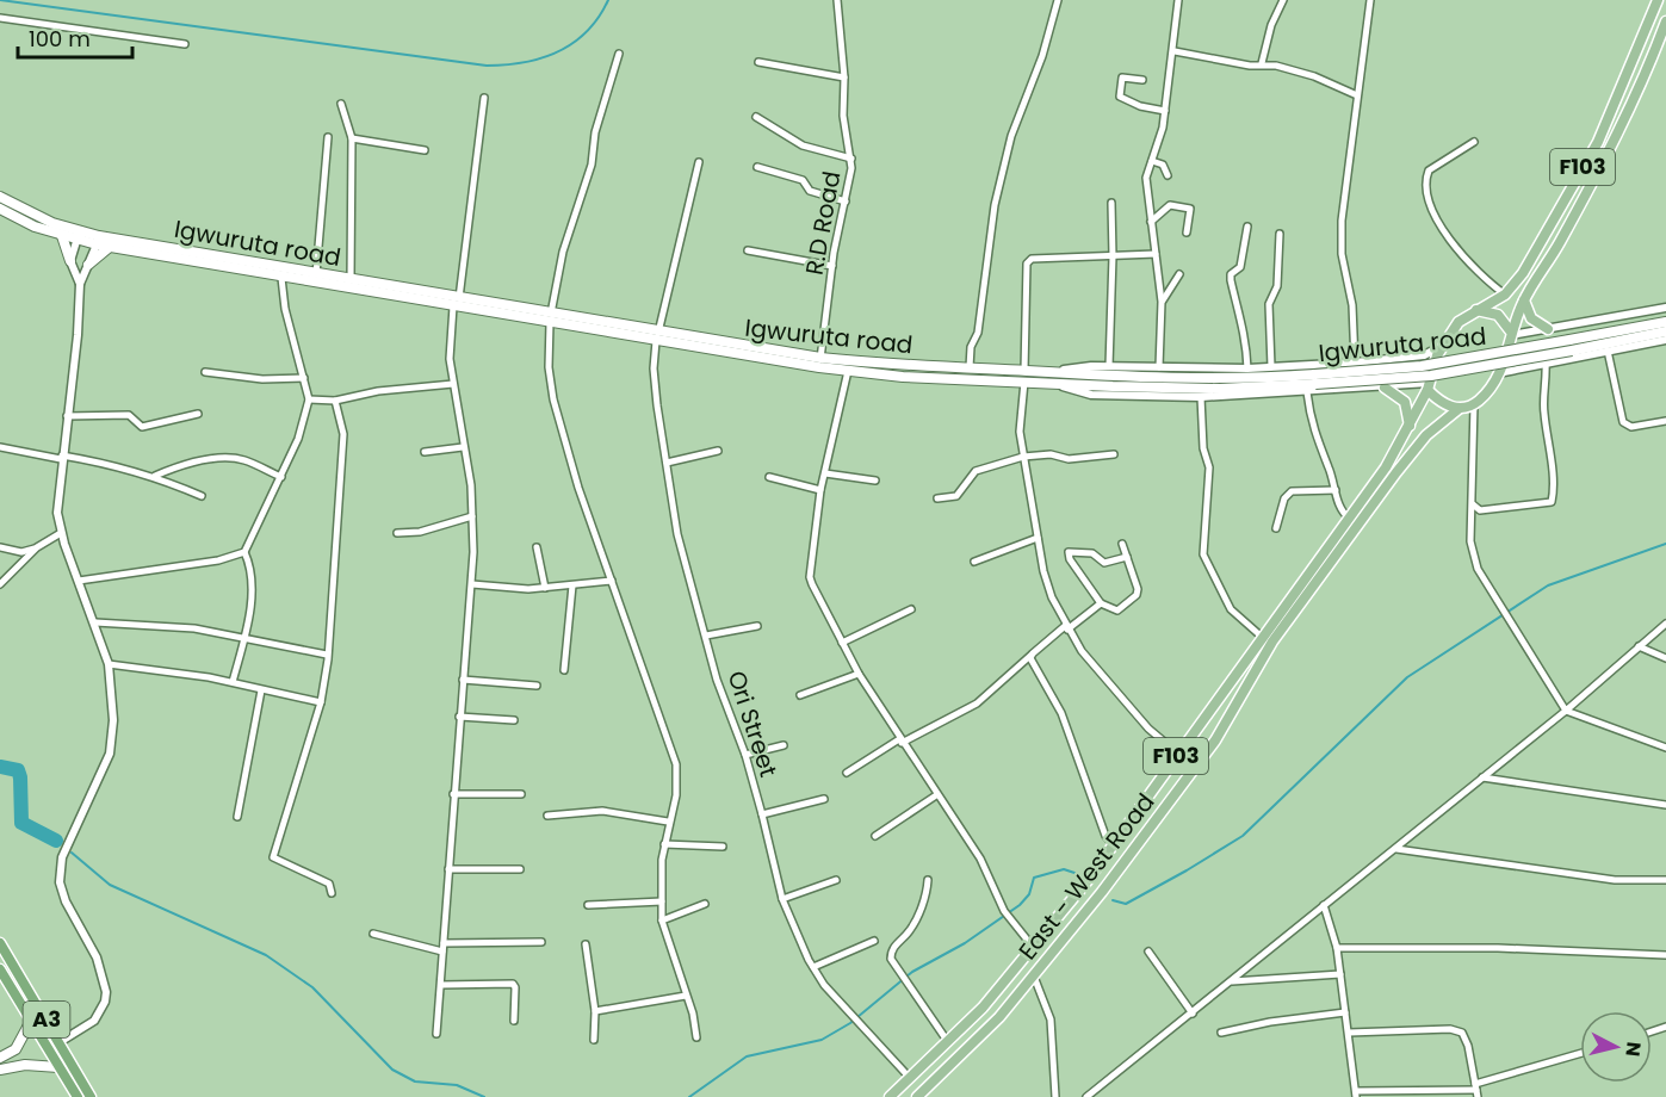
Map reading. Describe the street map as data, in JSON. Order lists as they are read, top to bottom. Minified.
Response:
{"streets":{"highway":["A3"],"main road":["F103","Igwuruta road","East - West Road"],"street":["R.D Road","Ori Street"]},"crossings":[["F103","East - West Road"],["R.D Road","Igwuruta road"],["Igwuruta road","Ori Street"],["Igwuruta road","East - West Road"],["Ori Street","East - West Road"]],"scale_bar":"100 m","north":"right"}
